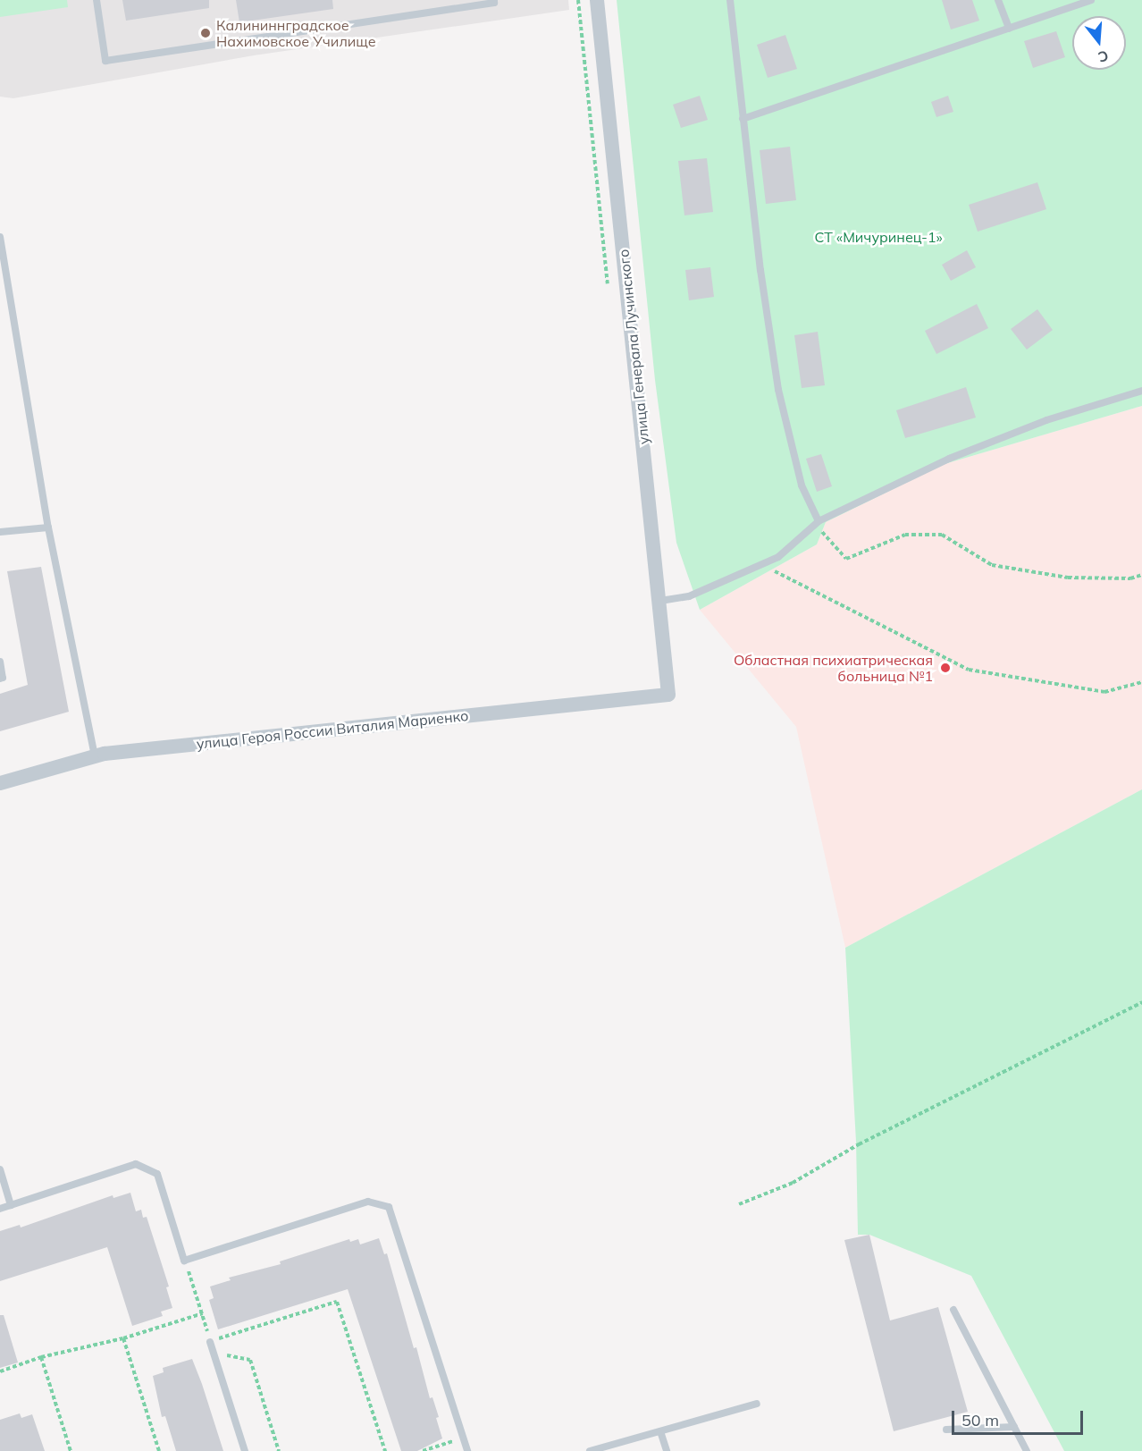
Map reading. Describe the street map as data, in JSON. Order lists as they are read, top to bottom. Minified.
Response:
{"streets":{"street":["улица Генерала Лучинского","улица Героя России Виталия Мариенко"]},"crossings":[["улица Генерала Лучинского","улица Героя России Виталия Мариенко"]],"parks":["СТ «Мичуринец-1»"],"places":["Калининнградское Нахимовское Училище","Областная психиатрическая больница №1"],"scale_bar":"50 m","north":"bottom"}
